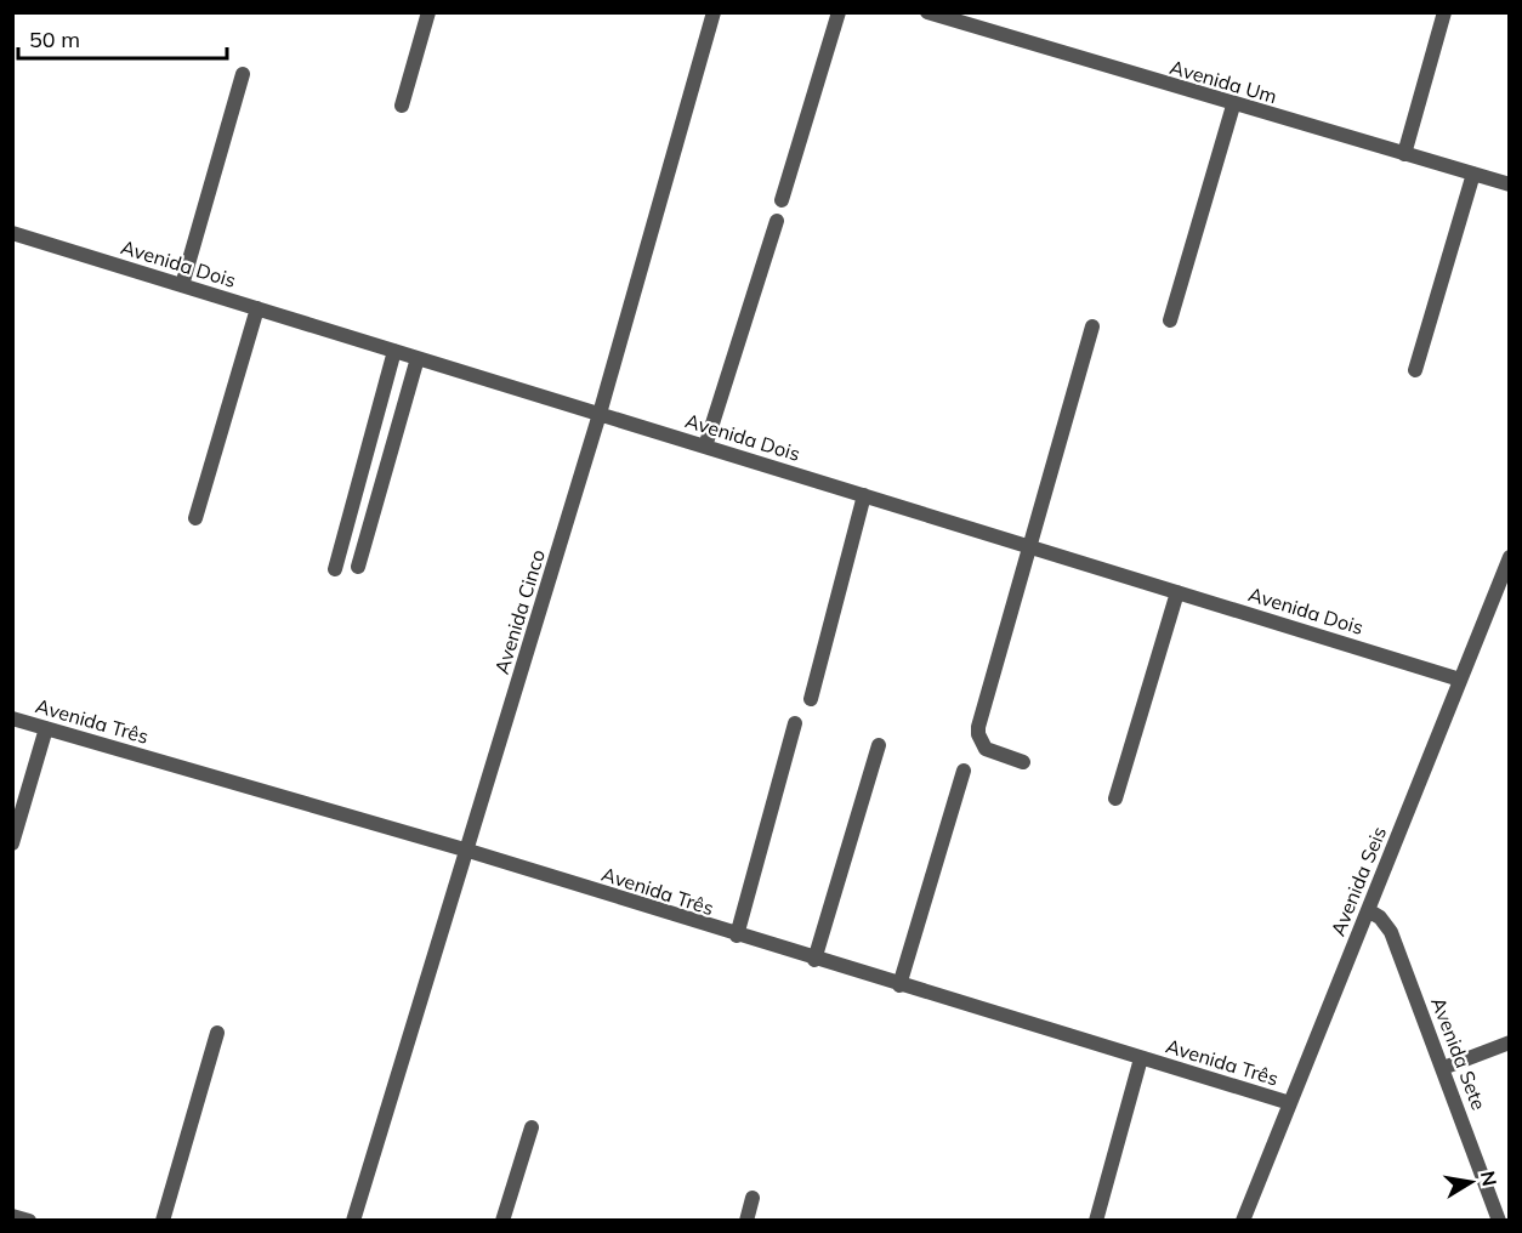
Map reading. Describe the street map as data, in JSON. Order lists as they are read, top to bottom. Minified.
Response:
{"streets":{"street":["Avenida Um","Avenida Dois","Avenida Cinco","Avenida Três","Avenida Seis","Avenida Sete"]},"crossings":[["Avenida Dois","Avenida Cinco"],["Avenida Dois","Avenida Seis"],["Avenida Cinco","Avenida Três"],["Avenida Três","Avenida Seis"],["Avenida Seis","Avenida Sete"]],"scale_bar":"50 m","north":"right"}
